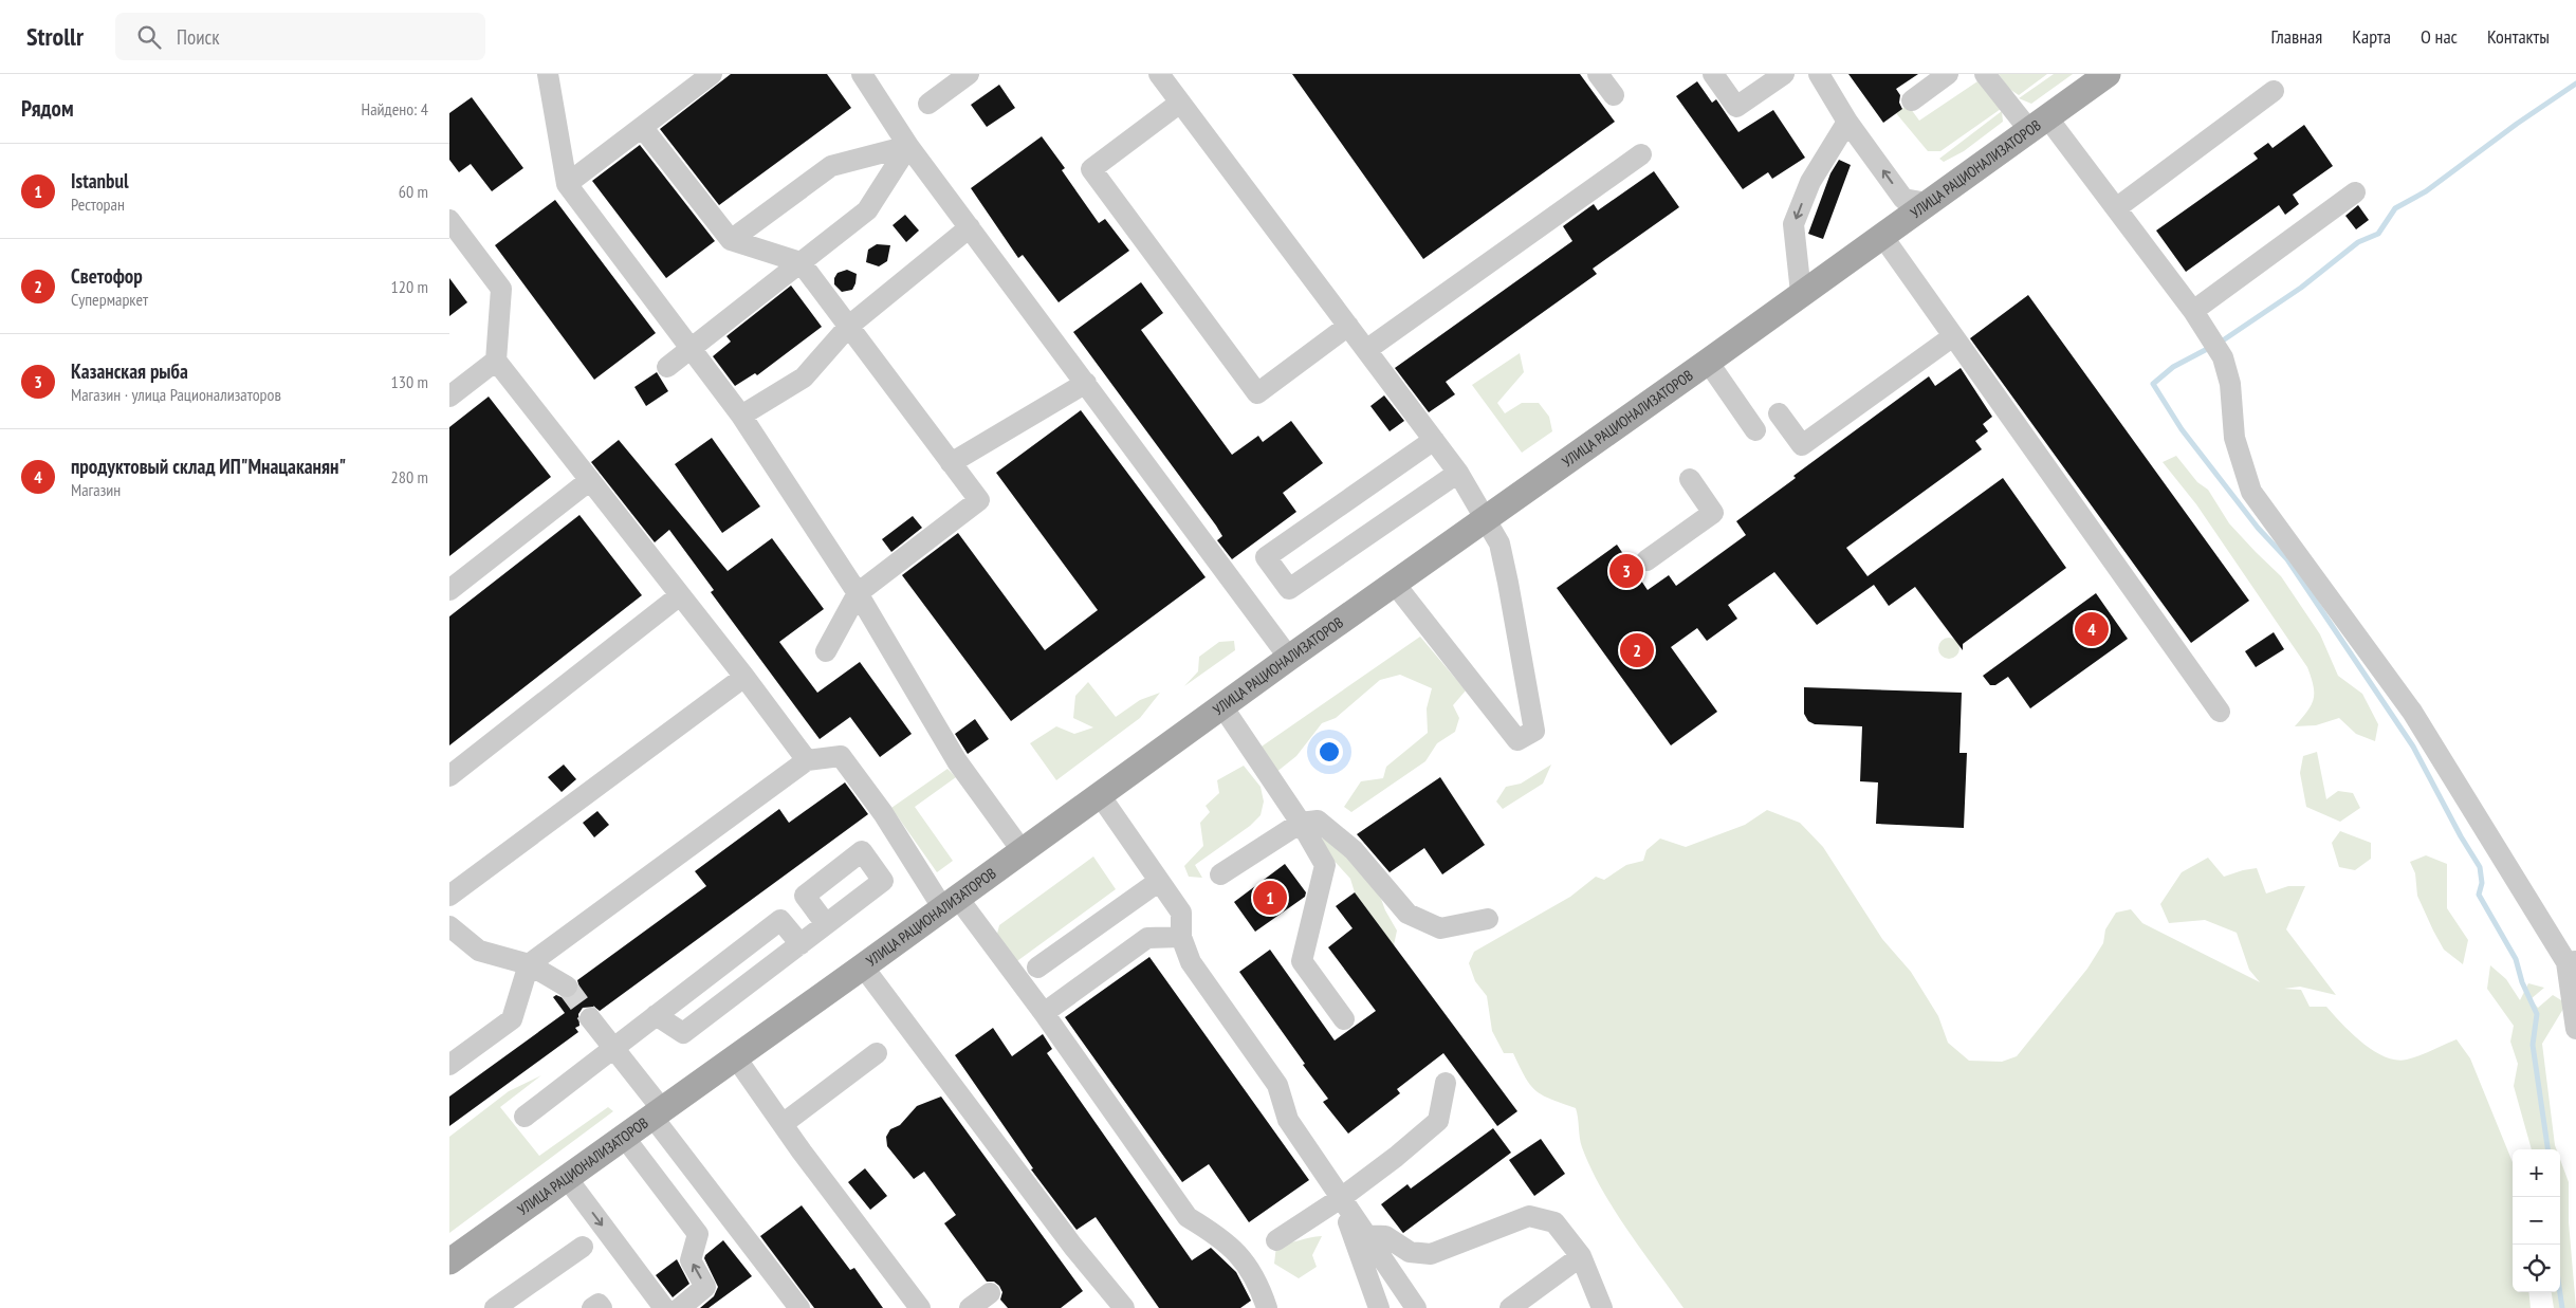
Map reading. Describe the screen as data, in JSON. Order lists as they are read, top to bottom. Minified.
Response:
{"streets":{"main road":["УЛИЦА РАЦИОНАЛИЗАТОРОВ"]},"page":{"header":"Strollr","search":"Поиск","nav":["Главная","Карта","О нас","Контакты"],"heading":["Рядом","Найдено: 4"],"list":[{"mark":"1","name":"Istanbul","note":"Ресторан","value":"60 m"},{"mark":"2","name":"Светофор","note":"Супермаркет","value":"120 m"},{"mark":"3","name":"Казанская рыба","note":"Магазин · улица Рационализаторов","value":"130 m"},{"mark":"4","name":"продуктовый склад ИП\"Мнацаканян\"","note":"Магазин","value":"280 m"}],"pins":["3","4","2","1"],"map_buttons":["+","−"]}}
